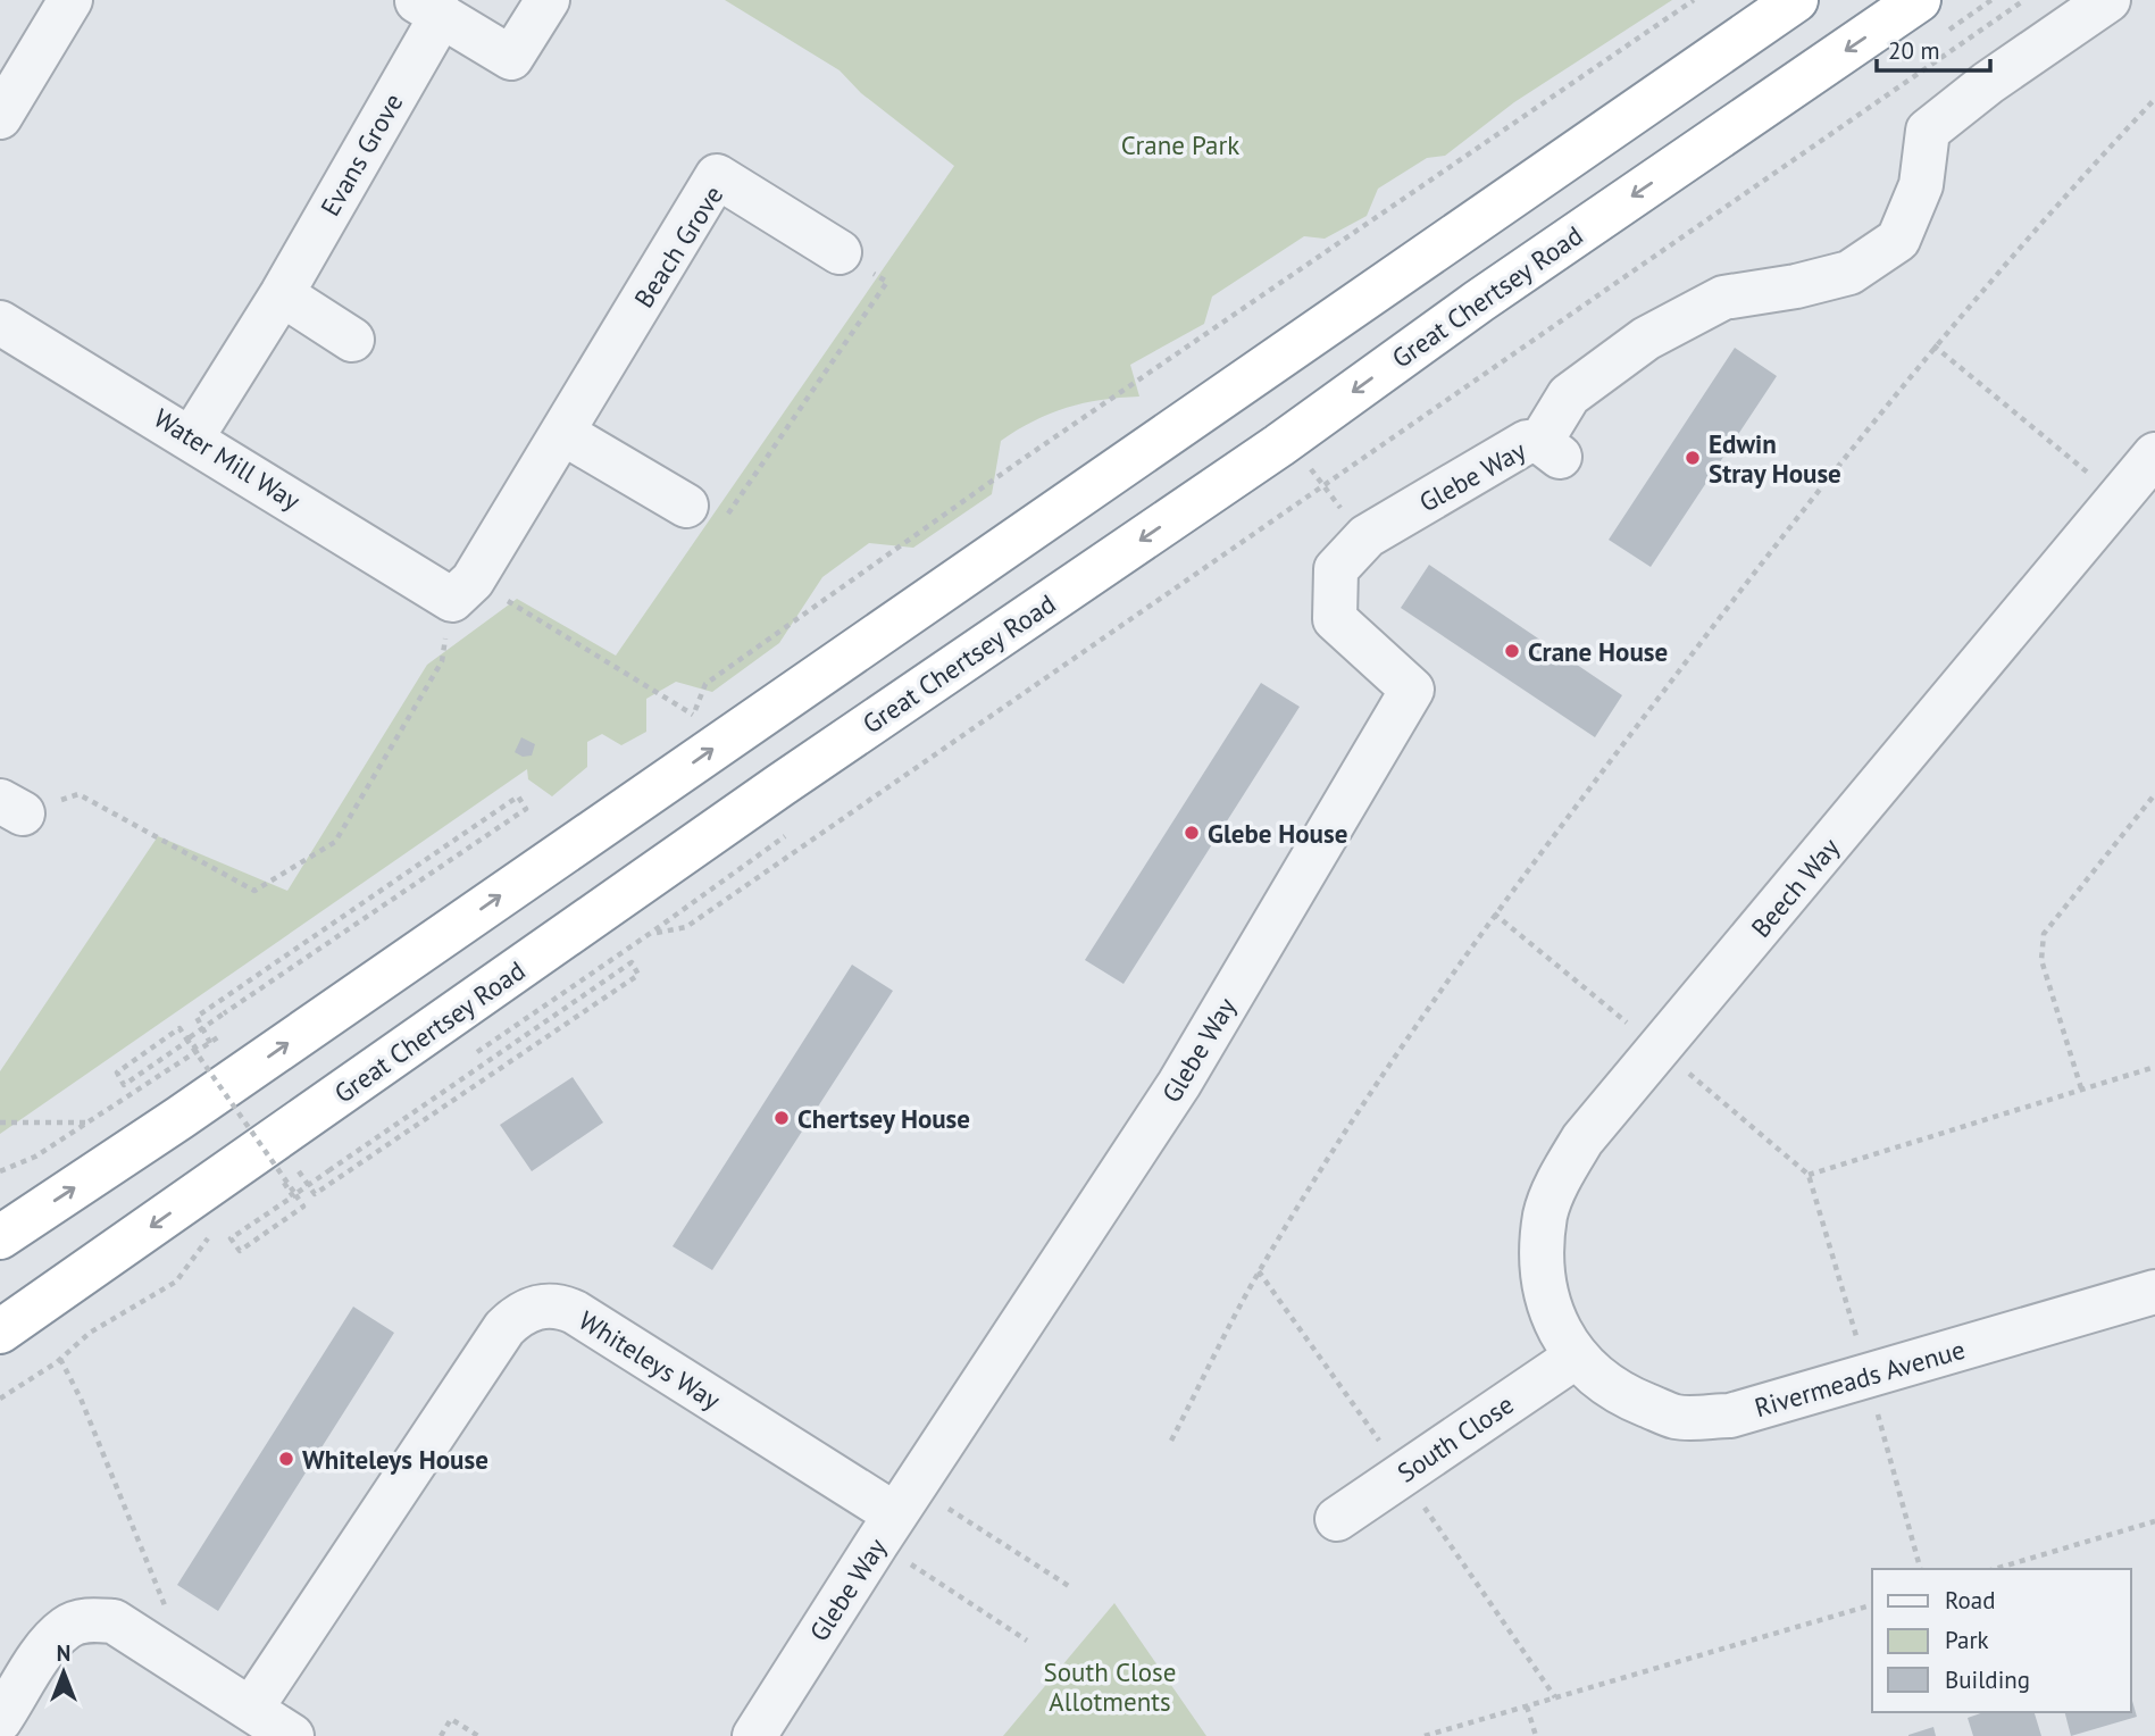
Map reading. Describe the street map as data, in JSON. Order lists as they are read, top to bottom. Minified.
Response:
{"streets":{"highway":["Great Chertsey Road"],"street":["Evans Grove","Beach Grove","Water Mill Way","Glebe Way","Beech Way","Whiteleys Way","Rivermeads Avenue","South Close"]},"crossings":[["Evans Grove","Water Mill Way"],["Beach Grove","Water Mill Way"],["Glebe Way","Whiteleys Way"],["Beech Way","Rivermeads Avenue"],["Beech Way","South Close"],["Rivermeads Avenue","South Close"]],"parks":["Crane Park","South Close Allotments"],"places":["Edwin Stray House","Crane House","Glebe House","Chertsey House","Whiteleys House"],"legend":["Road","Park","Building"],"scale_bar":"20 m","north":"top"}
